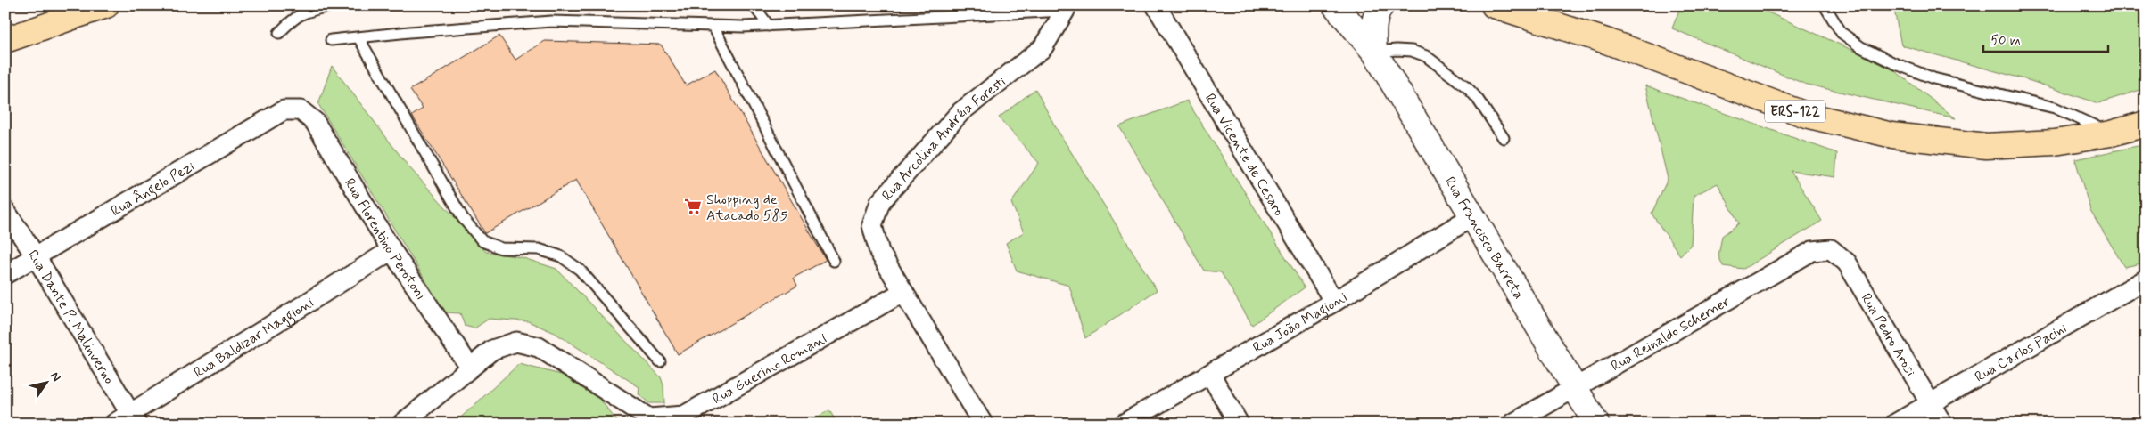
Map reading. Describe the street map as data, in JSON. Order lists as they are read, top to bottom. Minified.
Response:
{"streets":{"highway":["ERS-122"],"street":["Rua Arcolina Andréia Foresti","Rua Vicente de Cesaro","Rua Ângelo Pezi","Rua Florentino Perotoni","Rua Francisco Barreta","Rua Dante P. Malinverno","Rua João Magioni","Rua Reinaldo Scherner","Rua Pedro Arosi","Rua Baldizar Maggioni","Rua Carlos Pacini","Rua Guerino Romani"]},"crossings":[["Rua Arcolina Andréia Foresti","Rua Guerino Romani"],["Rua Vicente de Cesaro","Rua João Magioni"],["Rua Ângelo Pezi","Rua Florentino Perotoni"],["Rua Ângelo Pezi","Rua Dante P. Malinverno"],["Rua Florentino Perotoni","Rua Baldizar Maggioni"],["Rua Florentino Perotoni","Rua Guerino Romani"],["Rua Francisco Barreta","Rua João Magioni"],["Rua Francisco Barreta","Rua Reinaldo Scherner"],["Rua Dante P. Malinverno","Rua Baldizar Maggioni"],["Rua Reinaldo Scherner","Rua Pedro Arosi"],["Rua Pedro Arosi","Rua Carlos Pacini"]],"places":{"supermarket":["Shopping de Atacado 585"]},"scale_bar":"50 m","north":"top right"}
